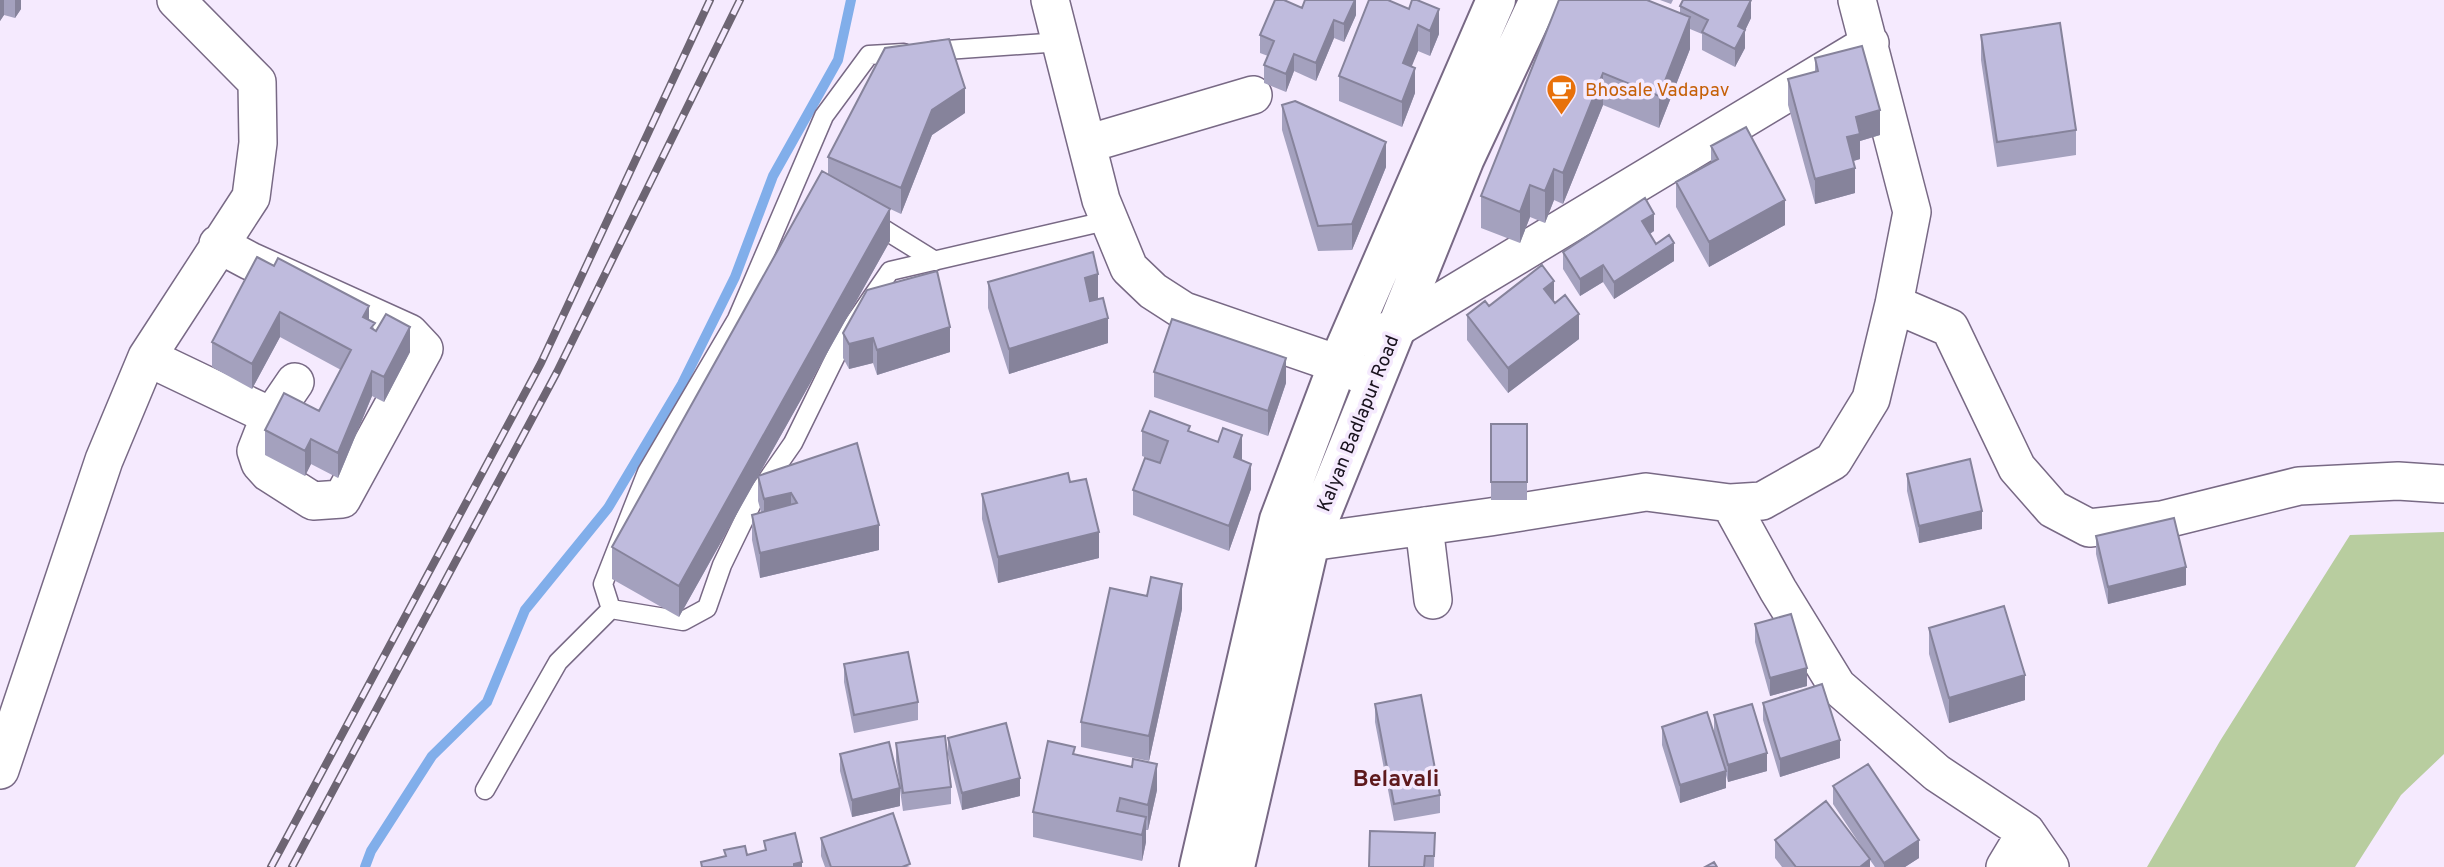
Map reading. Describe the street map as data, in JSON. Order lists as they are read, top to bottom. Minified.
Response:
{"streets":{"main road":["Kalyan Badlapur Road"]},"districts":["Belavali"],"places":{"cafe":["Bhosale Vadapav"]}}
